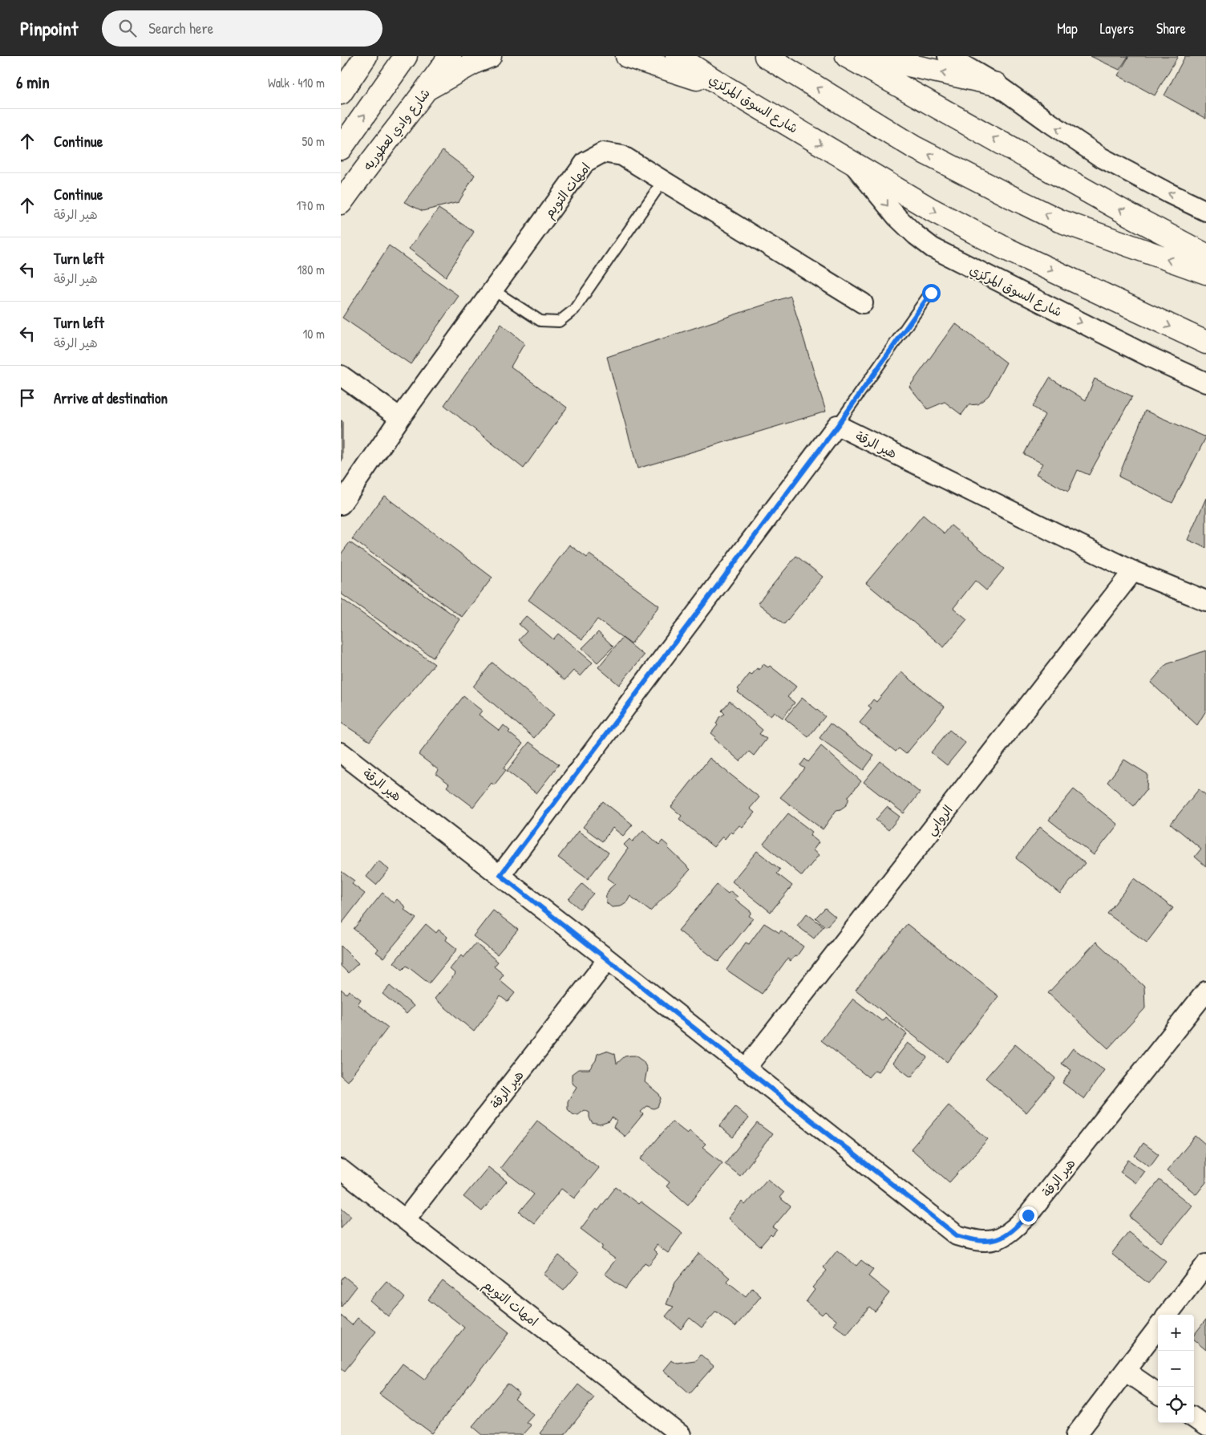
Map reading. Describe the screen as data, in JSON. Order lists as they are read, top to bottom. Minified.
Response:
{"streets":{"main road":["شارع السوق المركزي","شارع وادي لعطوريه"],"street":["امهات التويم","هير الرقة","الروابي"]},"crossings":[["امهات التويم","هير الرقة"],["هير الرقة","الروابي"]],"page":{"header":"Pinpoint","search":"Search here","nav":["Map","Layers","Share"],"heading":["6 min","Walk · 410 m"],"list":[["Continue","50 m"],["Continue","هير الرقة","170 m"],["Turn left","هير الرقة","180 m"],["Turn left","هير الرقة","10 m"],"Arrive at destination"],"map_buttons":["+","−"]}}
